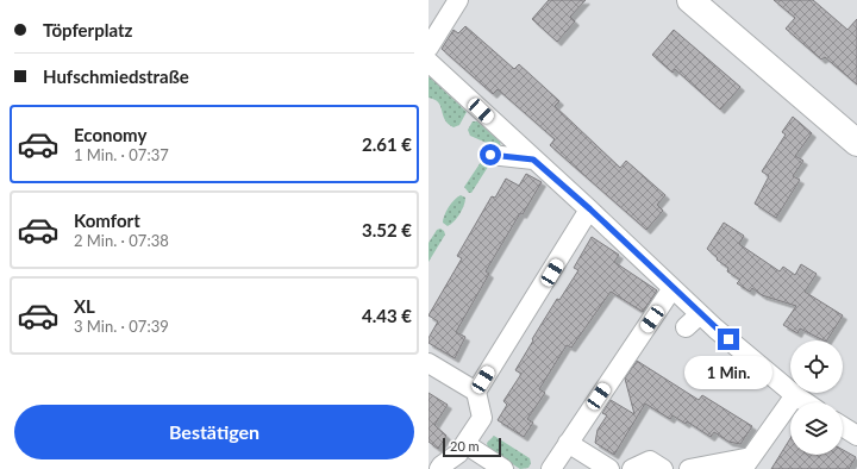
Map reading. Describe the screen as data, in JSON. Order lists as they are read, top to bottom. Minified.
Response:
{"scale_bar":"20 m","page":{"banner":["Töpferplatz","Hufschmiedstraße"],"list":[{"name":"Economy","note":"1 Min. · 07:37","value":"2.61 €"},{"name":"Komfort","note":"2 Min. · 07:38","value":"3.52 €"},{"name":"XL","note":"3 Min. · 07:39","value":"4.43 €"}],"bubble":"1 Min.","buttons":"Bestätigen","scale":"20 m"}}
